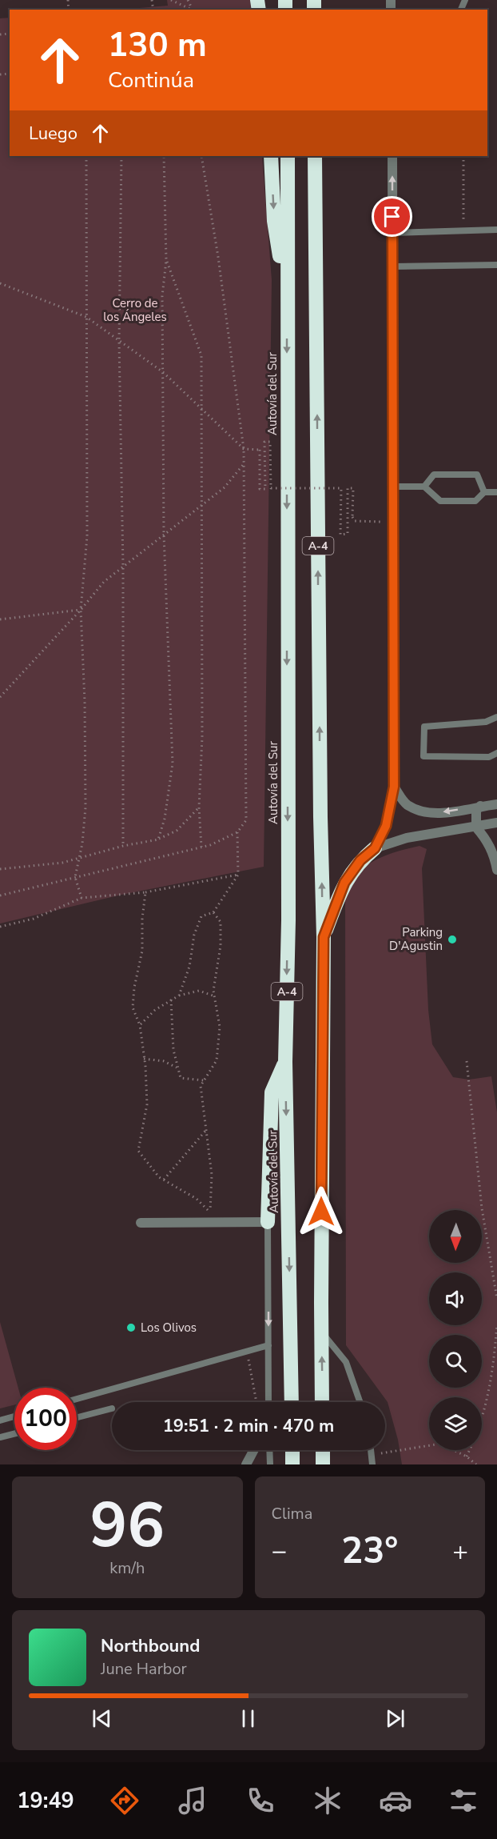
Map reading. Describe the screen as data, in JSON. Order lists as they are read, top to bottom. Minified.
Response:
{"streets":{"highway":["Autovía del Sur","A-4"]},"parks":["Cerro de los Ángeles"],"places":["Parking D'Agustin","Los Olivos"],"north":"bottom","page":{"turn":["130 m","Continúa"],"then":"Luego","limit":"100","trip":"19:51 · 2 min · 470 m","tile":[["96","km/h"],"Clima"],"heat":["−","23°","+"],"song":["Northbound","June Harbor"],"tabs":"19:49"}}
